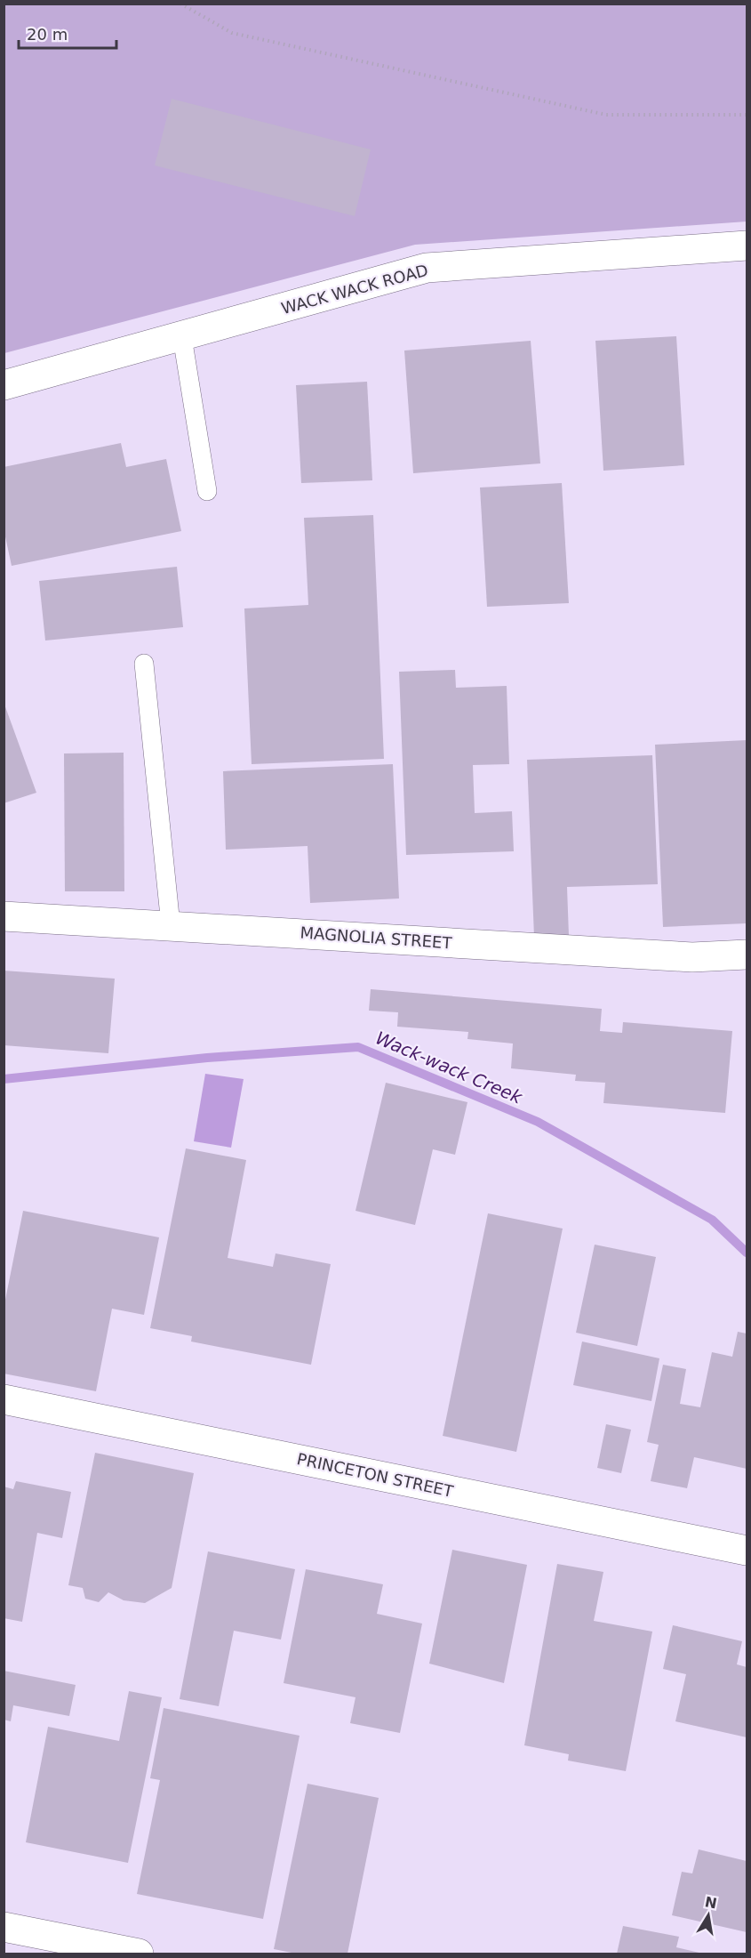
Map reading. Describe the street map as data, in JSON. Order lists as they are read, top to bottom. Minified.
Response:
{"streets":{"street":["WACK WACK ROAD","MAGNOLIA STREET","PRINCETON STREET"]},"water":["Wack-wack Creek"],"scale_bar":"20 m","north":"top"}
